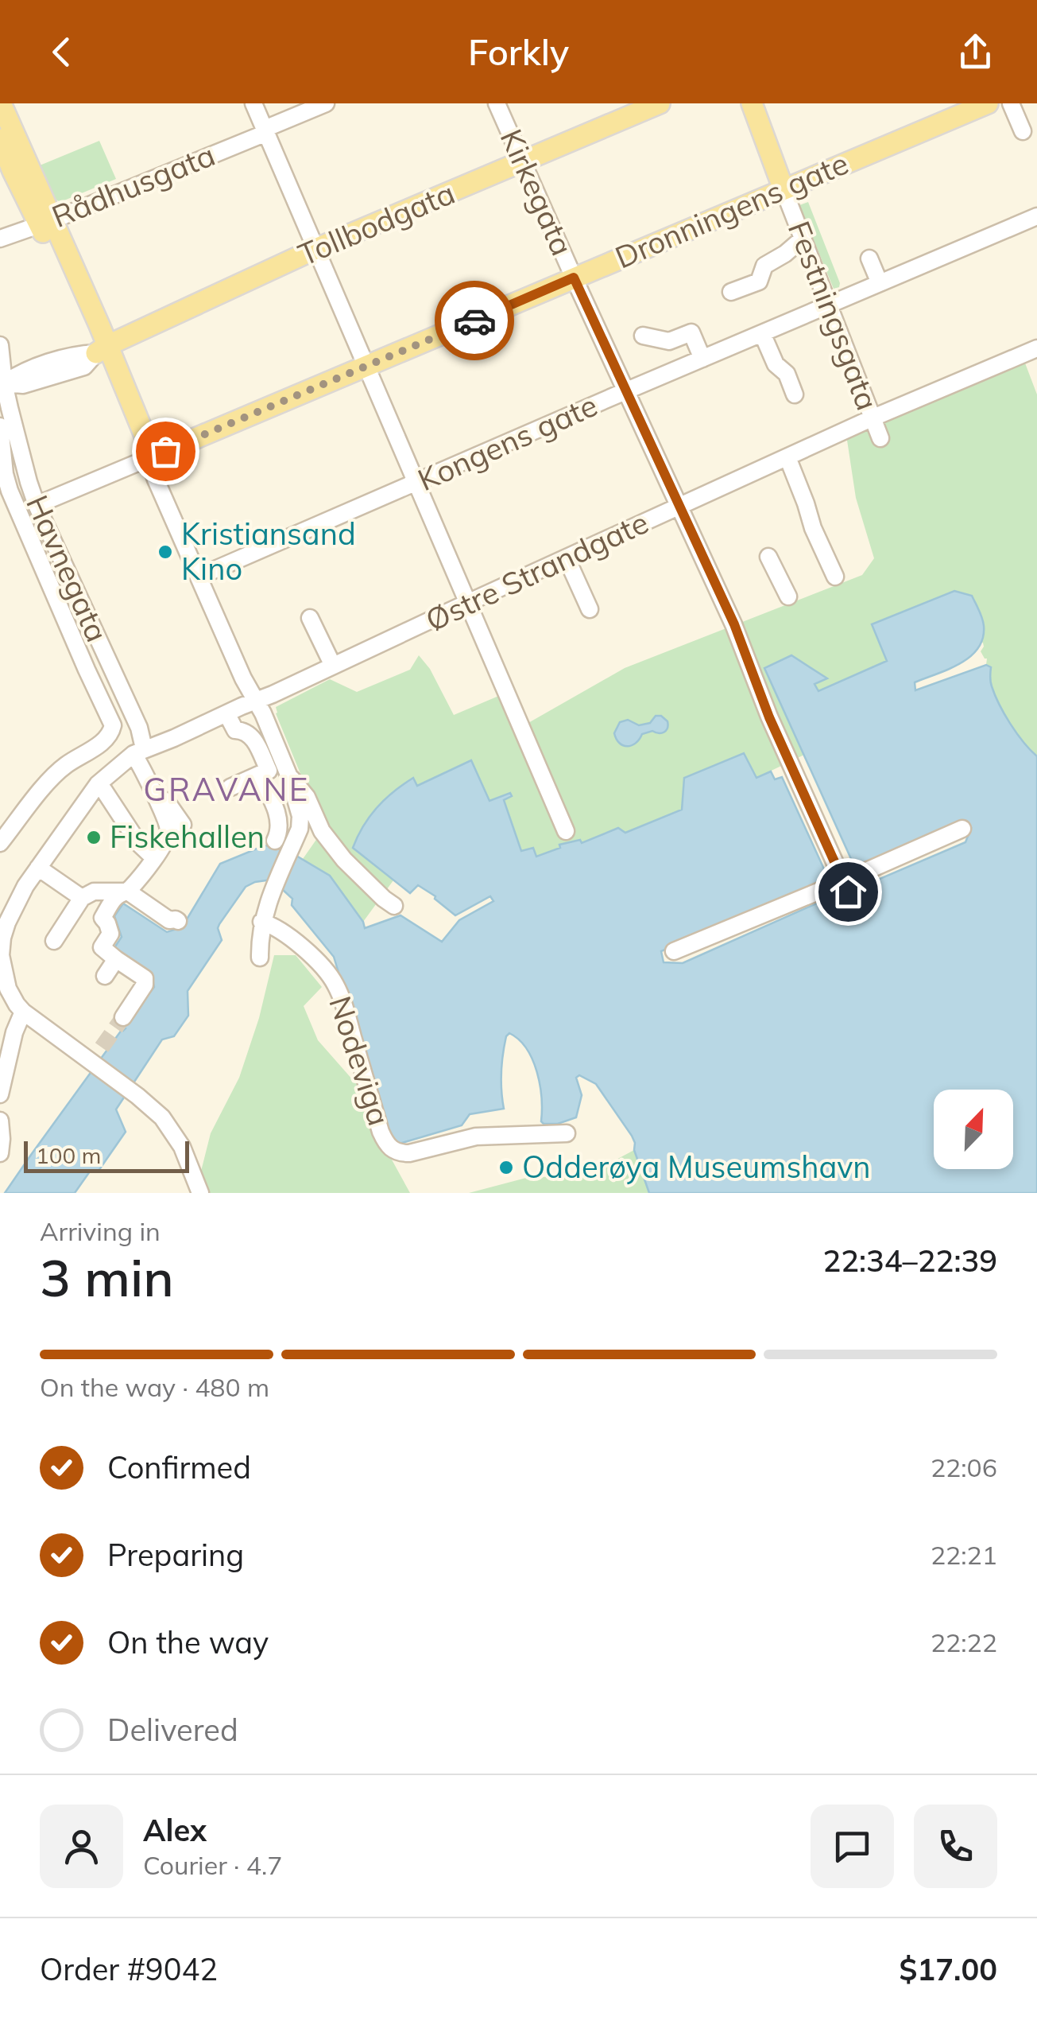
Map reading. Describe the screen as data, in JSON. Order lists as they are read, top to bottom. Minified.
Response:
{"streets":{"main road":["Dronningens gate","Tollbodgata","Festningsgata"],"street":["Rådhusgata","Kirkegata","Kongens gate","Havnegata","Østre Strandgate","Nodeviga"]},"crossings":[["Kirkegata","Dronningens gate"],["Kirkegata","Tollbodgata"],["Kirkegata","Kongens gate"],["Kirkegata","Østre Strandgate"],["Dronningens gate","Festningsgata"],["Dronningens gate","Havnegata"],["Tollbodgata","Havnegata"],["Festningsgata","Kongens gate"],["Festningsgata","Østre Strandgate"]],"districts":["GRAVANE"],"places":["Kristiansand Kino","Fiskehallen","Odderøya Museumshavn"],"scale_bar":"100 m","north":"top right","page":{"header":"Forkly","scale":"100 m","heading":["3 min","Arriving in","22:34–22:39"],"panel":["Alex","Courier · 4.7","Order #9042","$17.00"],"bar":"On the way · 480 m","list":[["Confirmed","22:06"],["Preparing","22:21"],["On the way","22:22"],"Delivered"]}}
